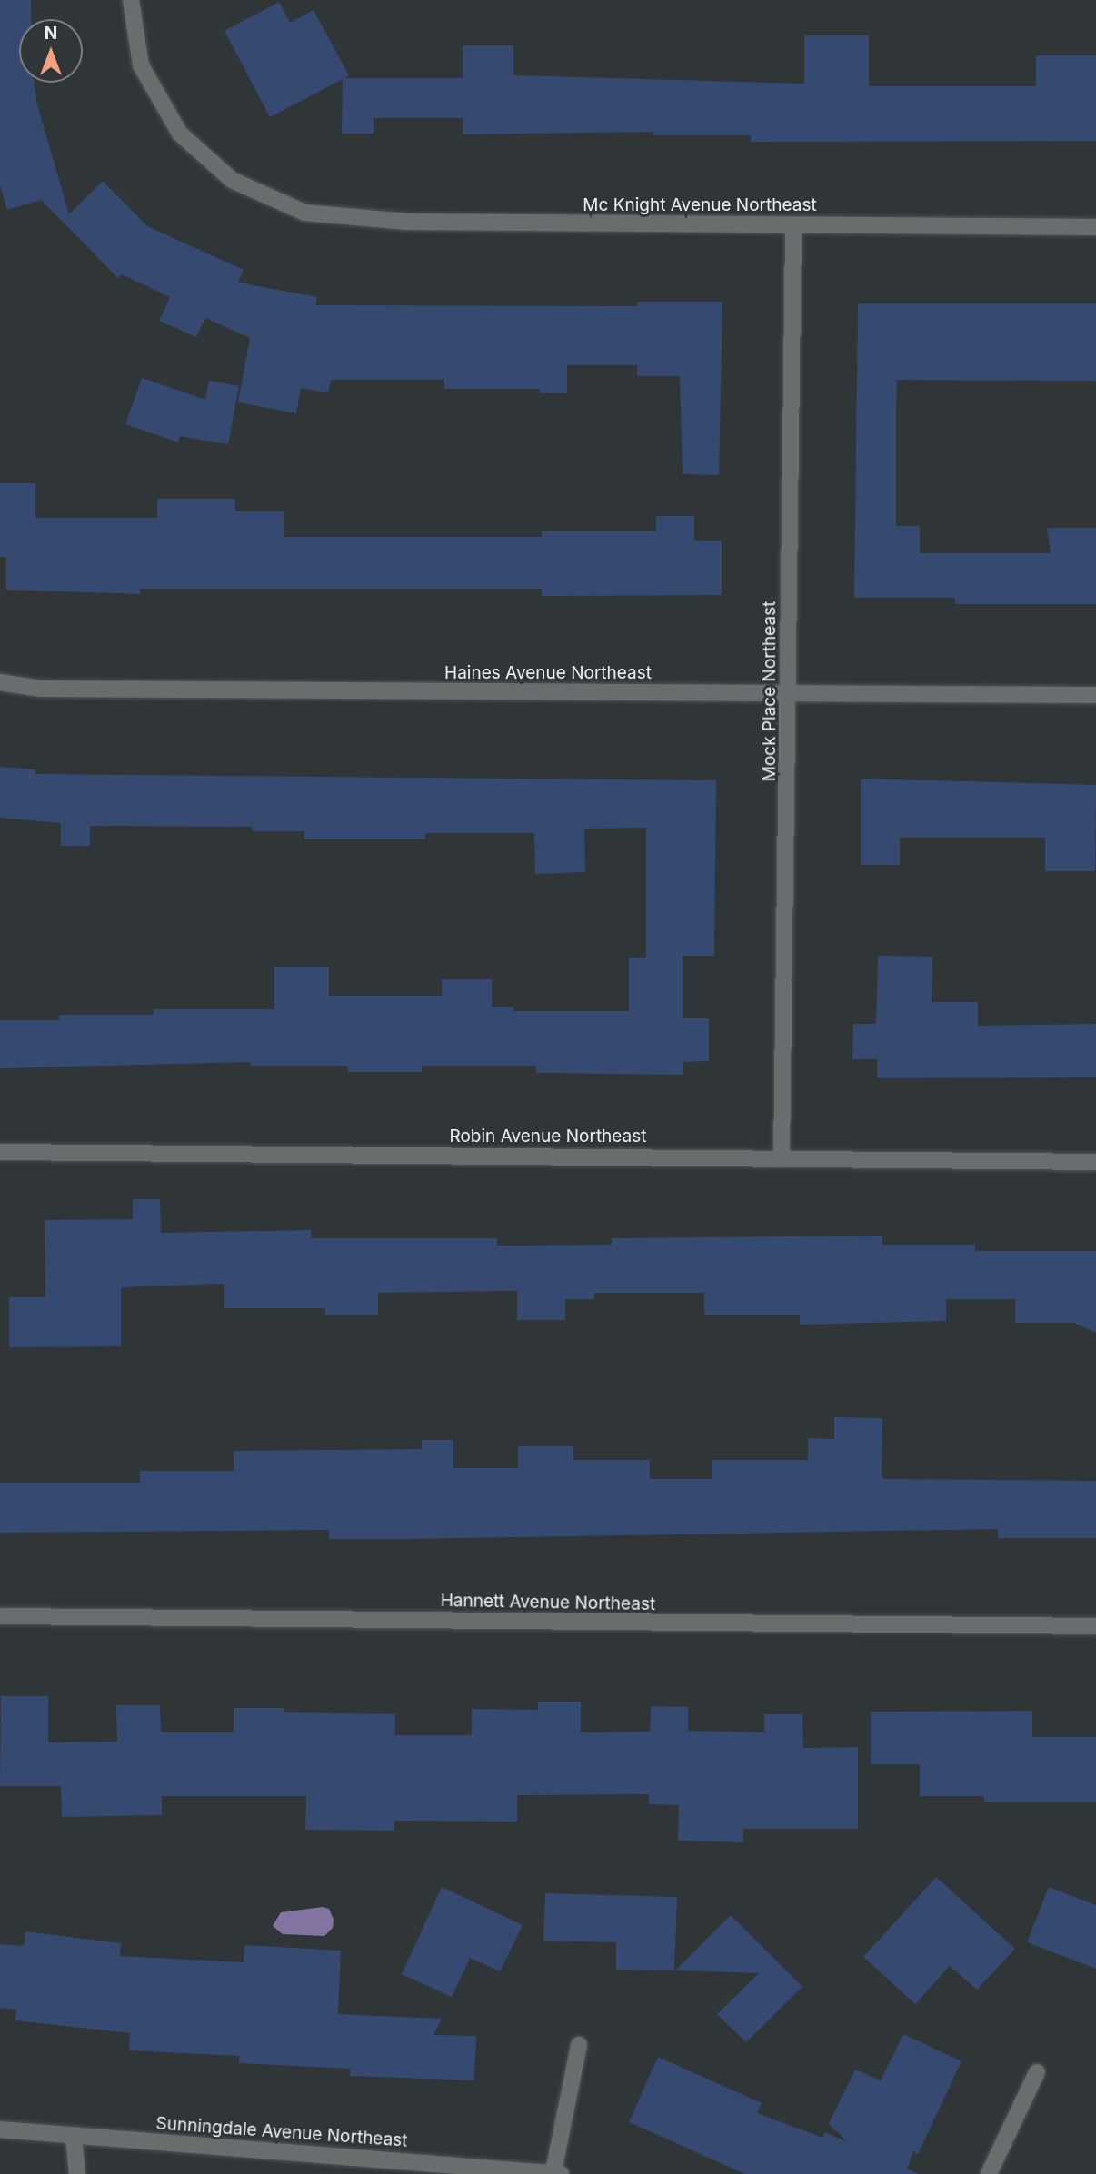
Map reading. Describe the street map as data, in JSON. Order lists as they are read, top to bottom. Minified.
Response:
{"streets":{"street":["Mc Knight Avenue Northeast","Haines Avenue Northeast","Mock Place Northeast","Robin Avenue Northeast","Hannett Avenue Northeast","Sunningdale Avenue Northeast"]},"crossings":[["Mc Knight Avenue Northeast","Mock Place Northeast"],["Haines Avenue Northeast","Mock Place Northeast"],["Mock Place Northeast","Robin Avenue Northeast"]],"north":"top"}
